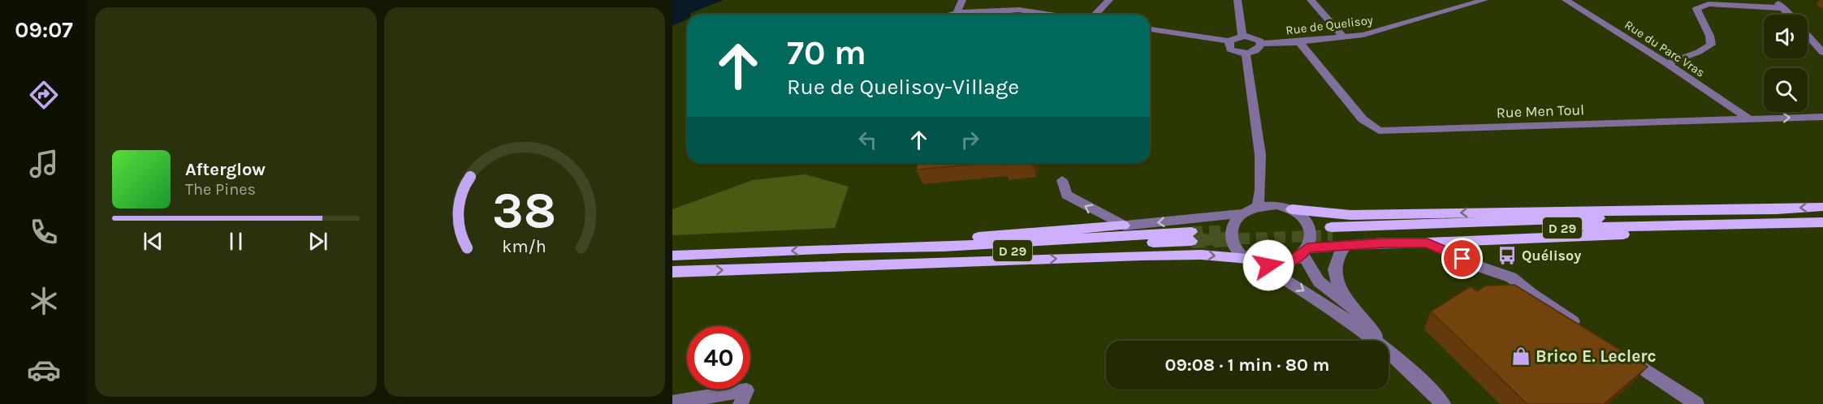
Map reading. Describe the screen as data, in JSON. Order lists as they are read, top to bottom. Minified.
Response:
{"streets":{"main road":["D 29"],"street":["Rue de Quelisoy","Rue du Parc Vras","Rue Men Toul"]},"crossings":[["Rue de Quelisoy","Rue Men Toul"],["Rue du Parc Vras","Rue Men Toul"]],"places":{"bus stop":["Quélisoy"],"shop":["Brico E. Leclerc"]},"page":{"tabs":"09:07","turn":["70 m","Rue de Quelisoy-Village"],"song":["Afterglow","The Pines"],"limit":"40","trip":"09:08 · 1 min · 80 m","gauge":["38","km/h"]}}
